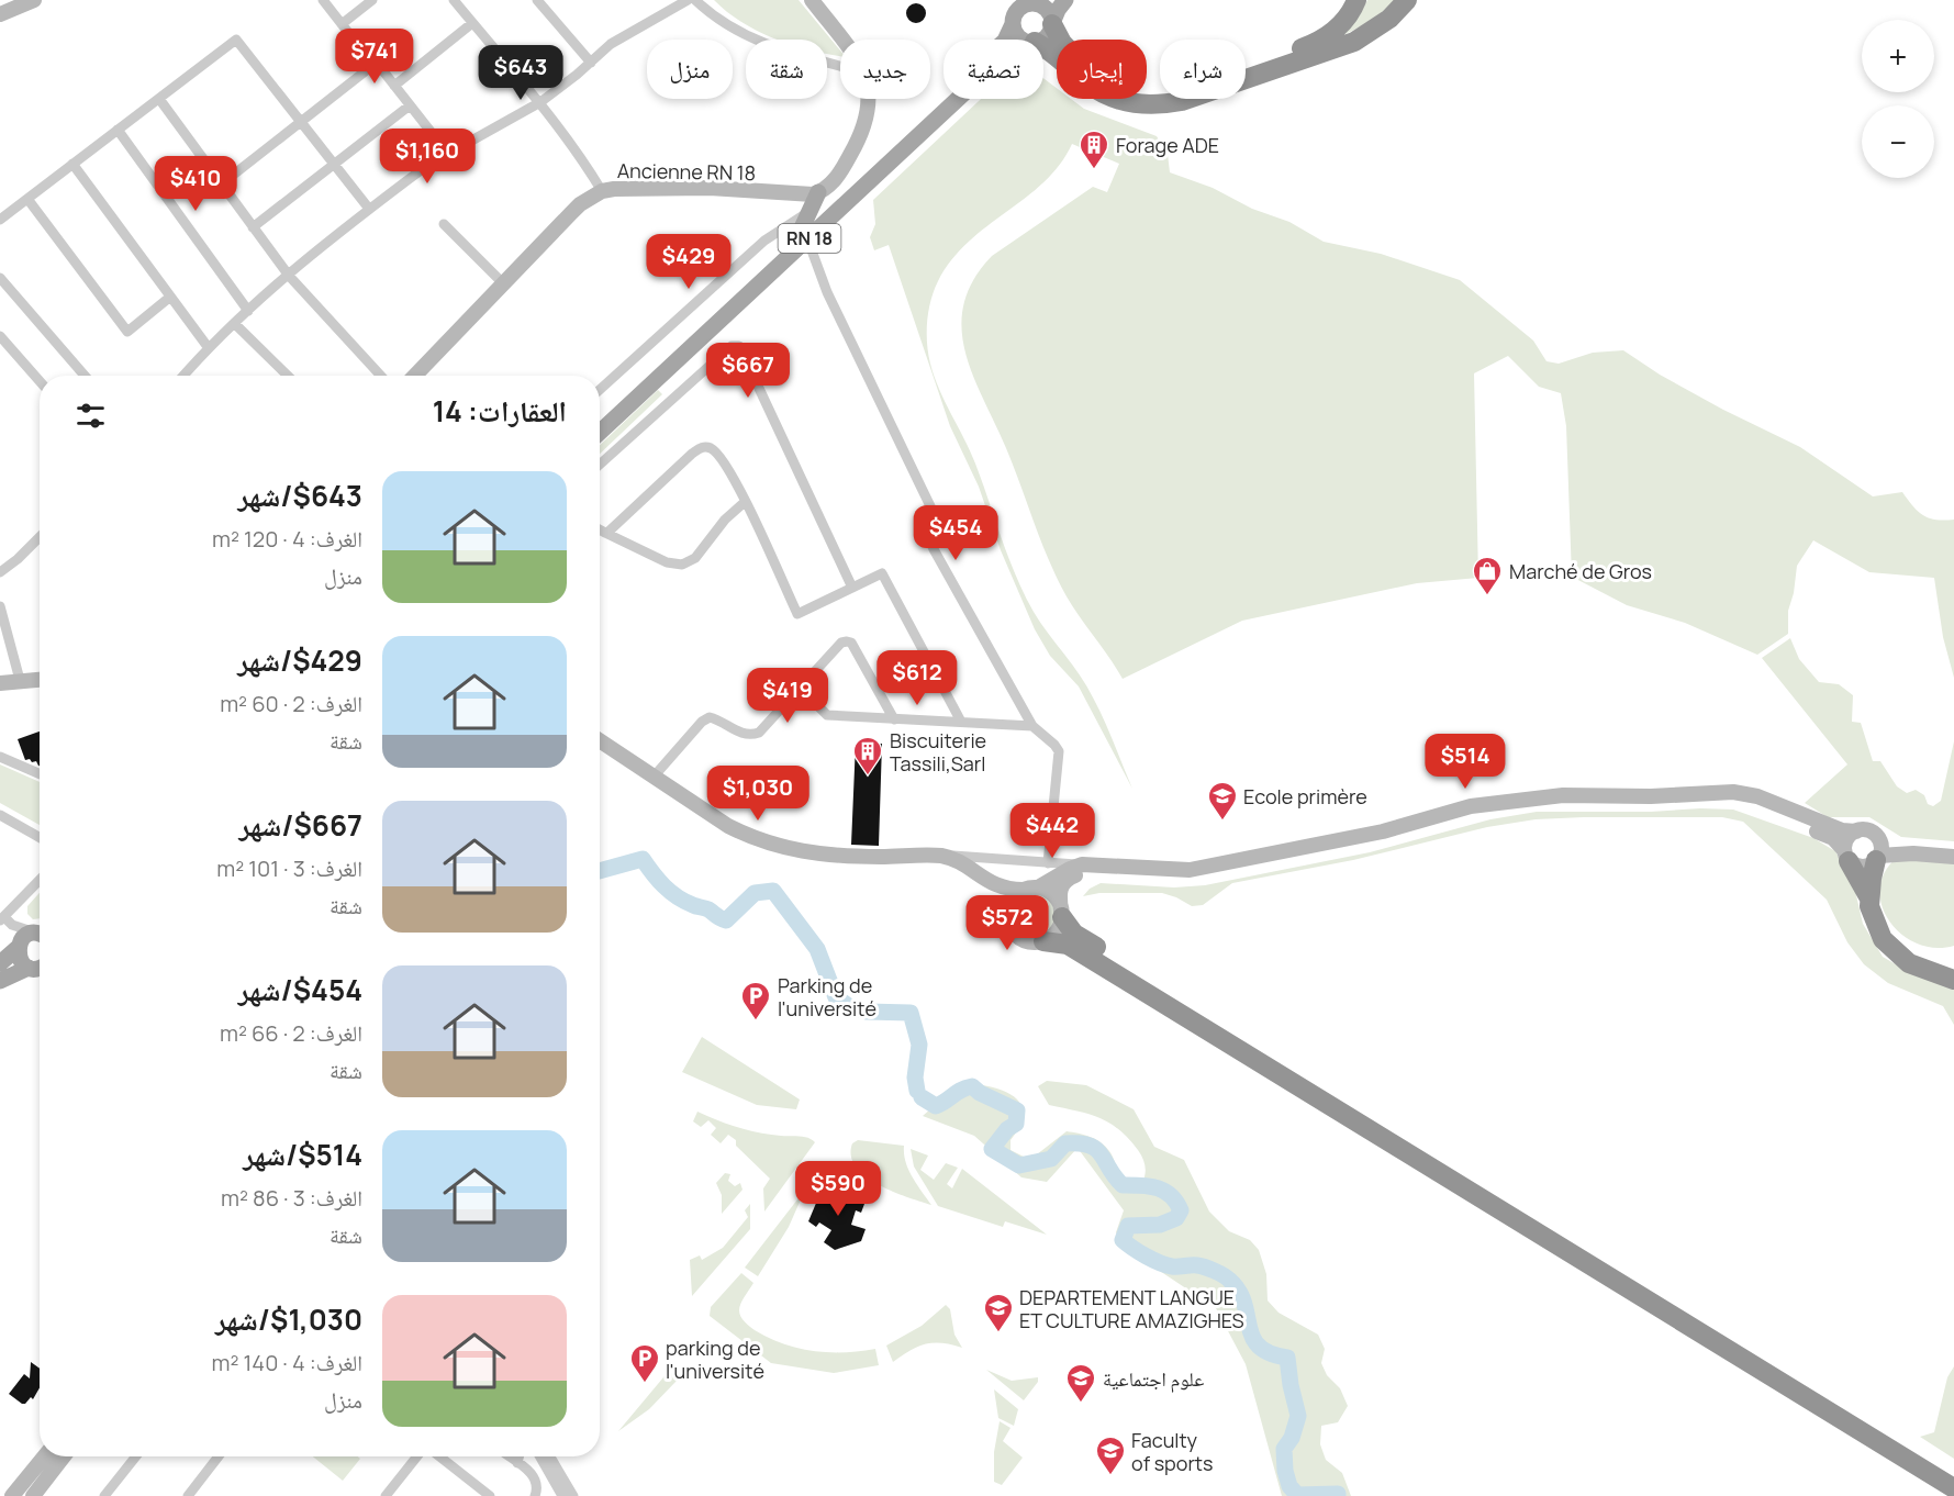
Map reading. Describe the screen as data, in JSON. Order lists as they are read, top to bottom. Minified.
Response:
{"streets":{"main road":["Ancienne RN 18","RN 18"]},"places":{"building":["Forage ADE","Biscuiterie Tassili,Sarl"],"shop":["Marché de Gros"],"school or university":["Ecole primère","DEPARTEMENT LANGUE ET CULTURE AMAZIGHES","علوم اجتماعية","Faculty of sports"],"parking":["Parking de l'université","parking de l'université"]},"page":{"map_buttons":["+","−"],"price":["$741","$643","$1,160","$410","$429","$667","$454","$612","$419","$514","$1,030","$442","$572","$590"],"chip":["شراء","إيجار","تصفية","جديد","شقة","منزل"],"heading":"العقارات: 14","list":[{"name":"$643/شهر","note":"الغرف: 4 · 120 m² · منزل"},{"name":"$429/شهر","note":"الغرف: 2 · 60 m² · شقة"},{"name":"$667/شهر","note":"الغرف: 3 · 101 m² · شقة"},{"name":"$454/شهر","note":"الغرف: 2 · 66 m² · شقة"},{"name":"$514/شهر","note":"الغرف: 3 · 86 m² · شقة"},{"name":"$1,030/شهر","note":"الغرف: 4 · 140 m² · منزل"}]}}
